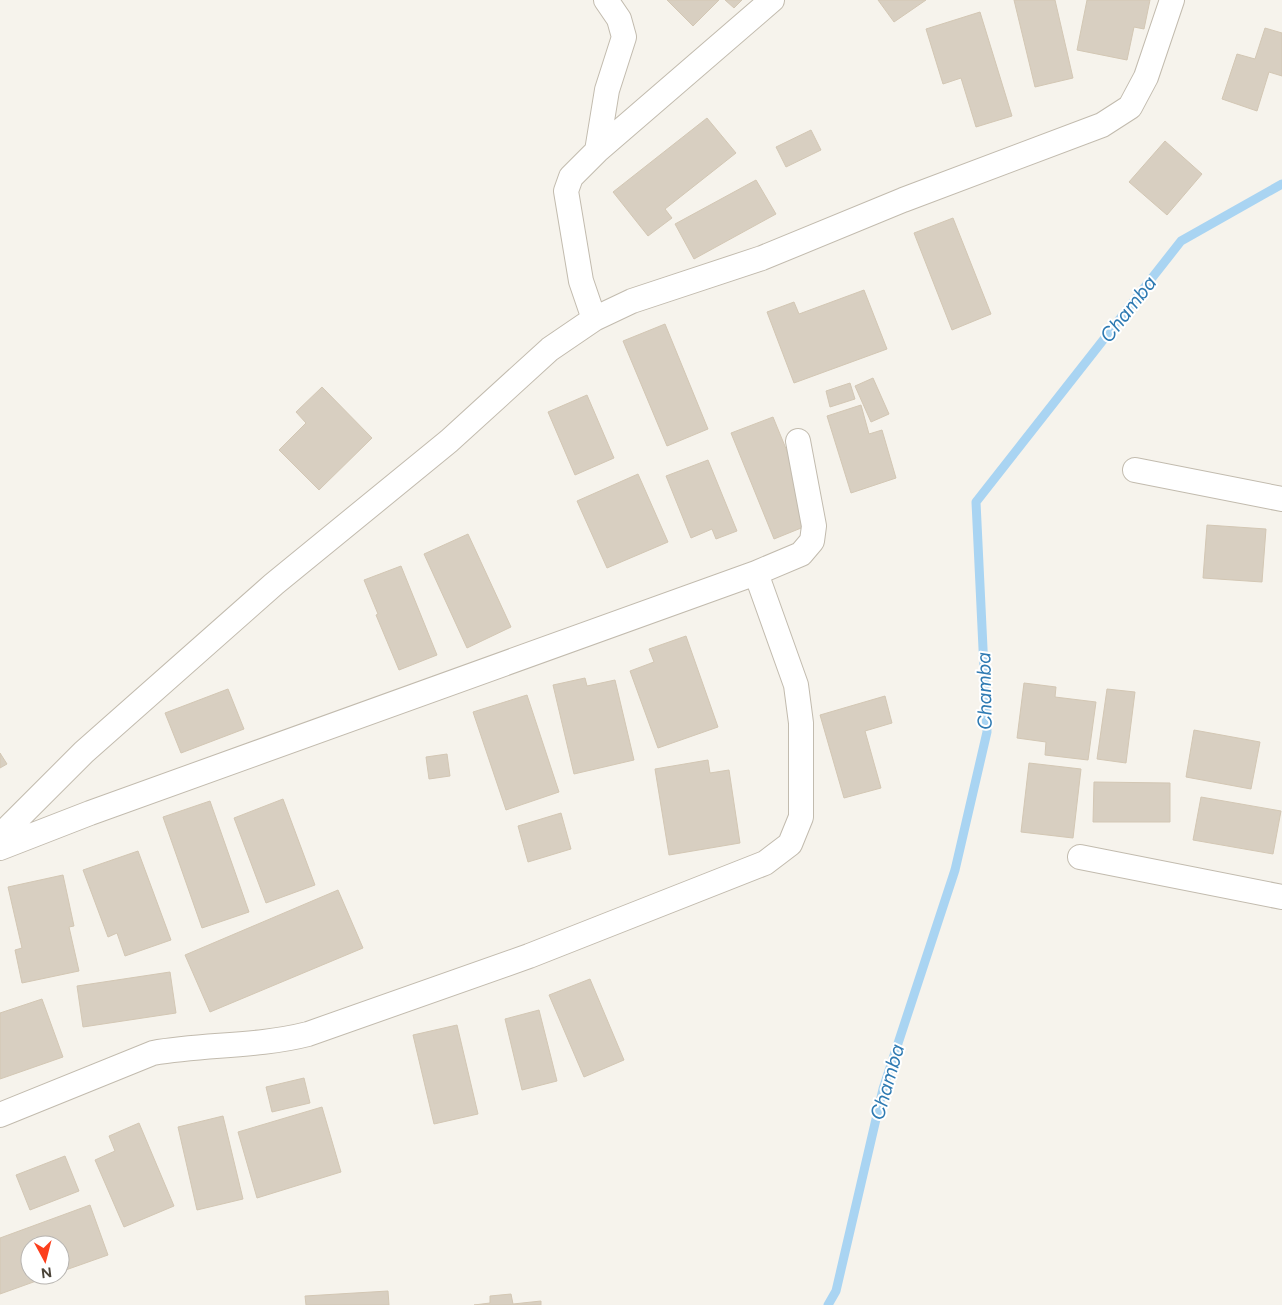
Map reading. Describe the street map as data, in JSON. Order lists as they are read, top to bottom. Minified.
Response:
{"water":["Chamba"],"north":"bottom"}
